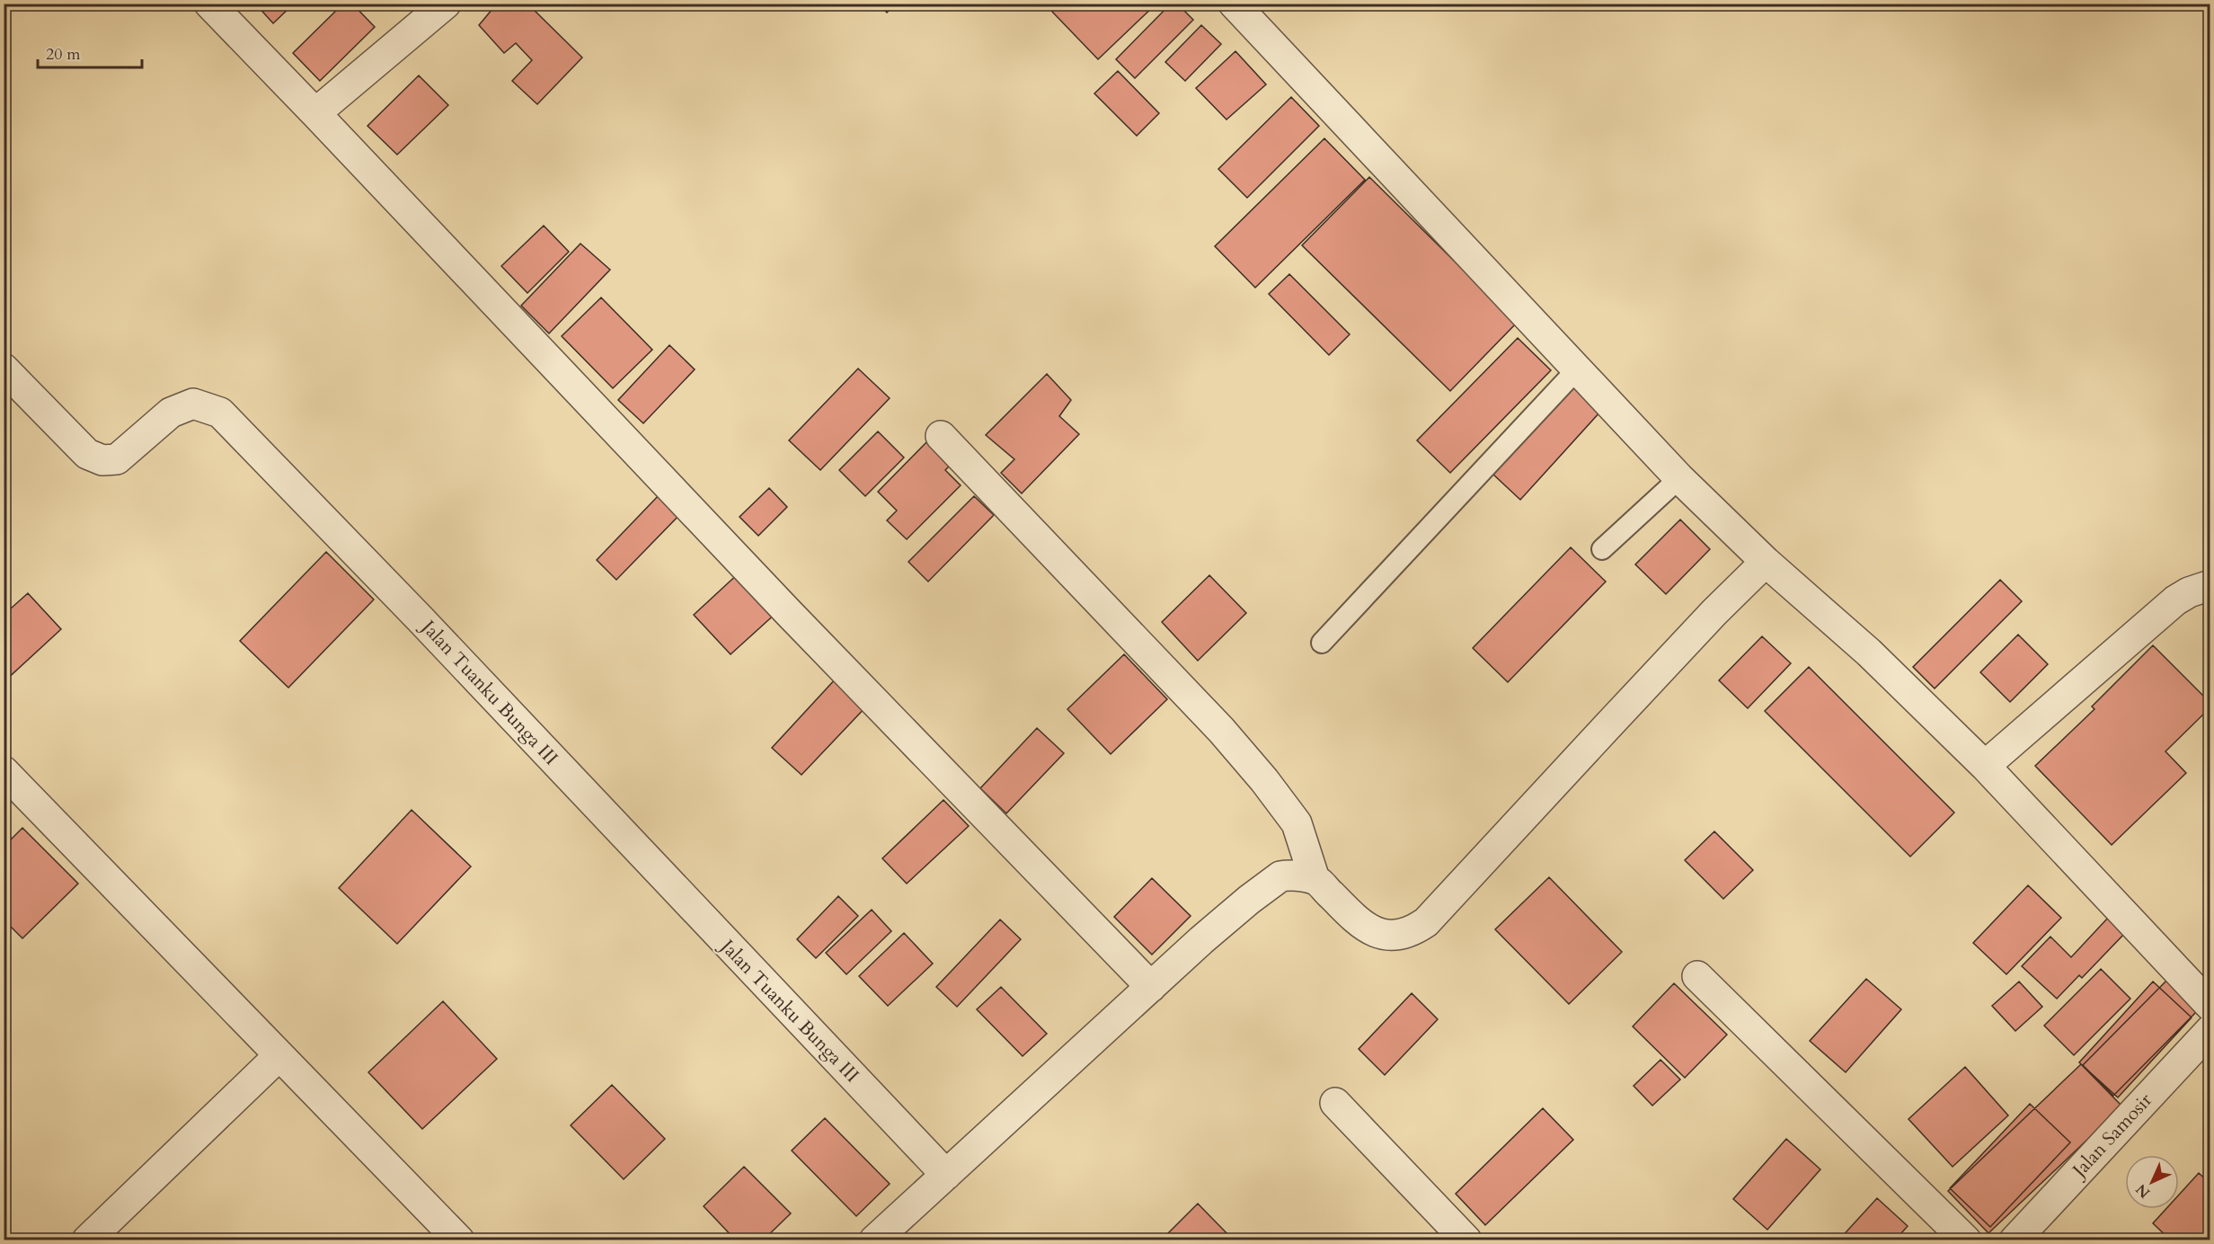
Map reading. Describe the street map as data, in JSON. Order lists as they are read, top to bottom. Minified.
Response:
{"streets":{"street":["Jalan Tuanku Bunga III","Jalan Samosir"]},"scale_bar":"20 m","north":"bottom left"}
